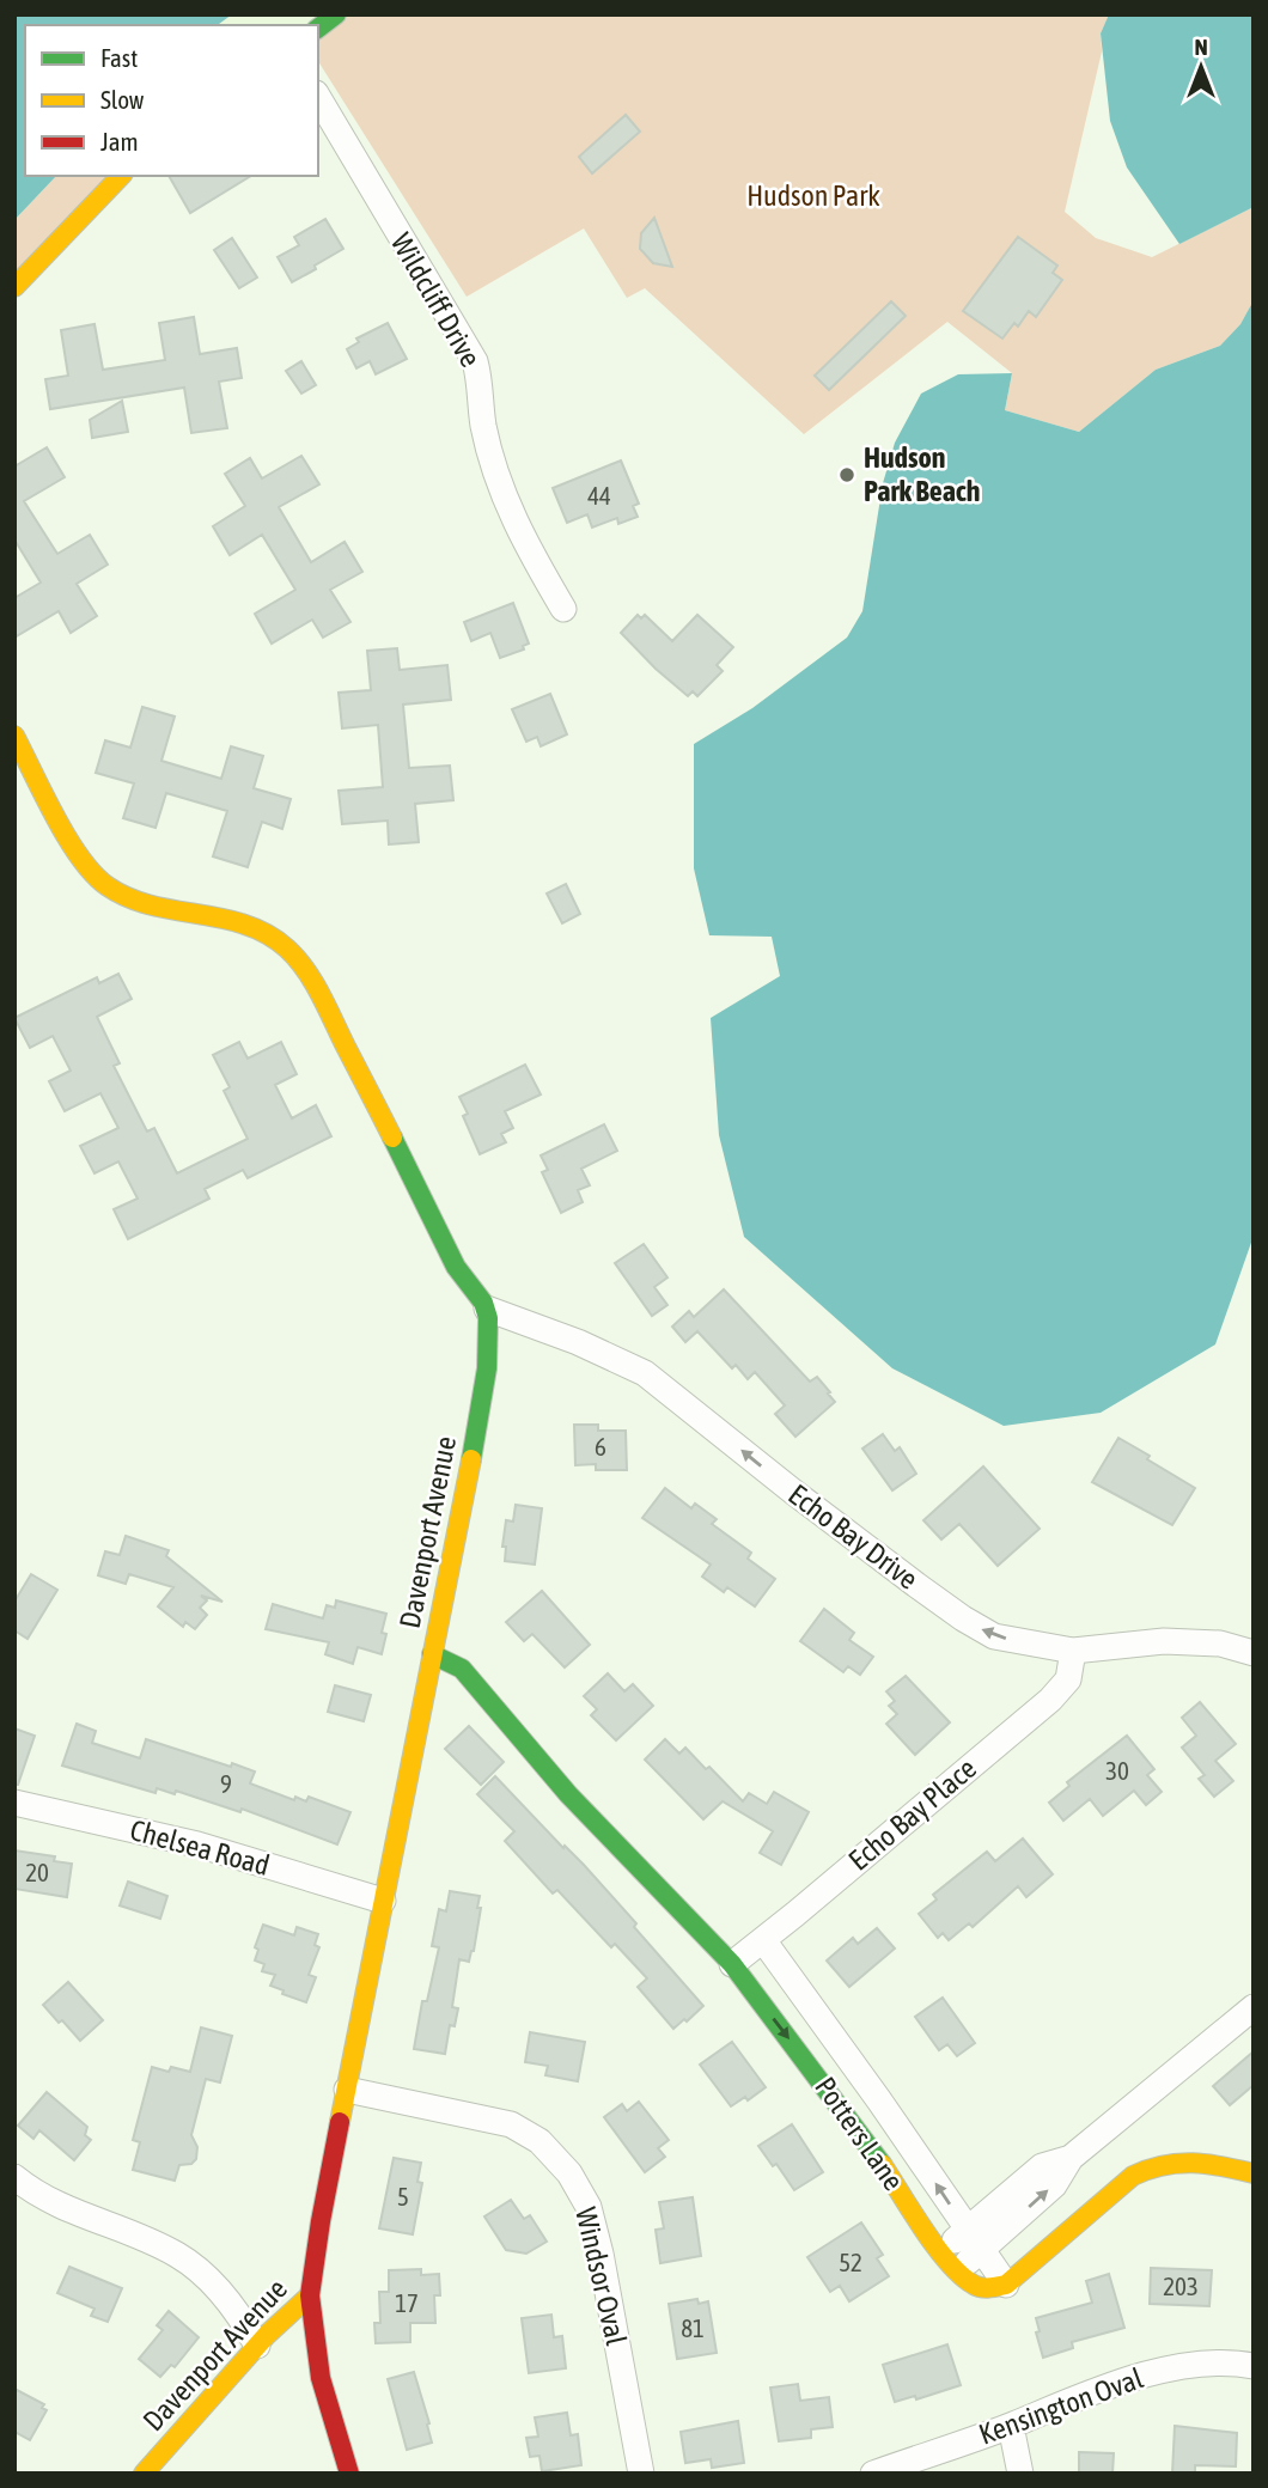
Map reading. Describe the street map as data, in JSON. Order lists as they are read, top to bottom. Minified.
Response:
{"streets":{"street":["Wildcliff Drive","Davenport Avenue","Echo Bay Drive","Echo Bay Place","Chelsea Road","Potters Lane","Windsor Oval","Kensington Oval"]},"crossings":[["Davenport Avenue","Echo Bay Drive"],["Davenport Avenue","Chelsea Road"],["Davenport Avenue","Potters Lane"],["Davenport Avenue","Windsor Oval"],["Echo Bay Drive","Echo Bay Place"],["Echo Bay Place","Potters Lane"]],"one_way":["Echo Bay Drive"],"parks":["Hudson Park"],"places":["Hudson Park Beach"],"house_numbers":["44","6","30","9","20","5","52","203","17","81"],"legend":["Fast","Slow","Jam"],"north":"top"}
